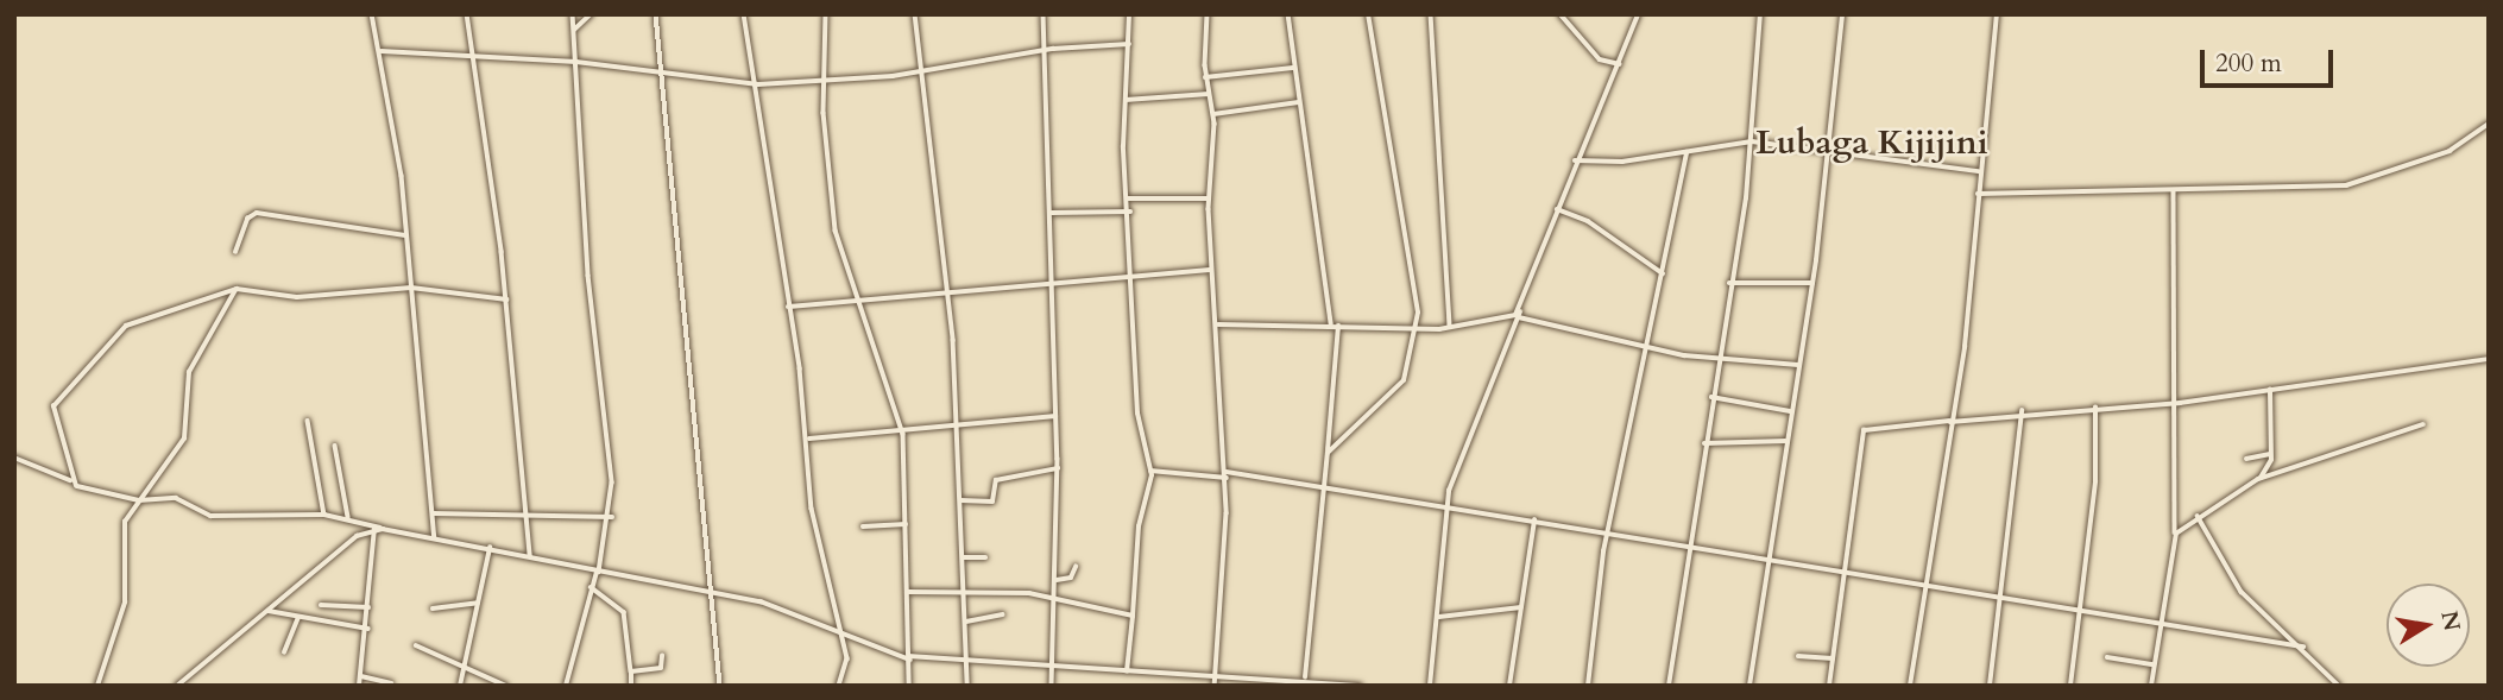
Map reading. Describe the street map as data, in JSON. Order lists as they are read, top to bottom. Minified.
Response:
{"districts":["Lubaga Kijijini"],"scale_bar":"200 m","north":"right"}
